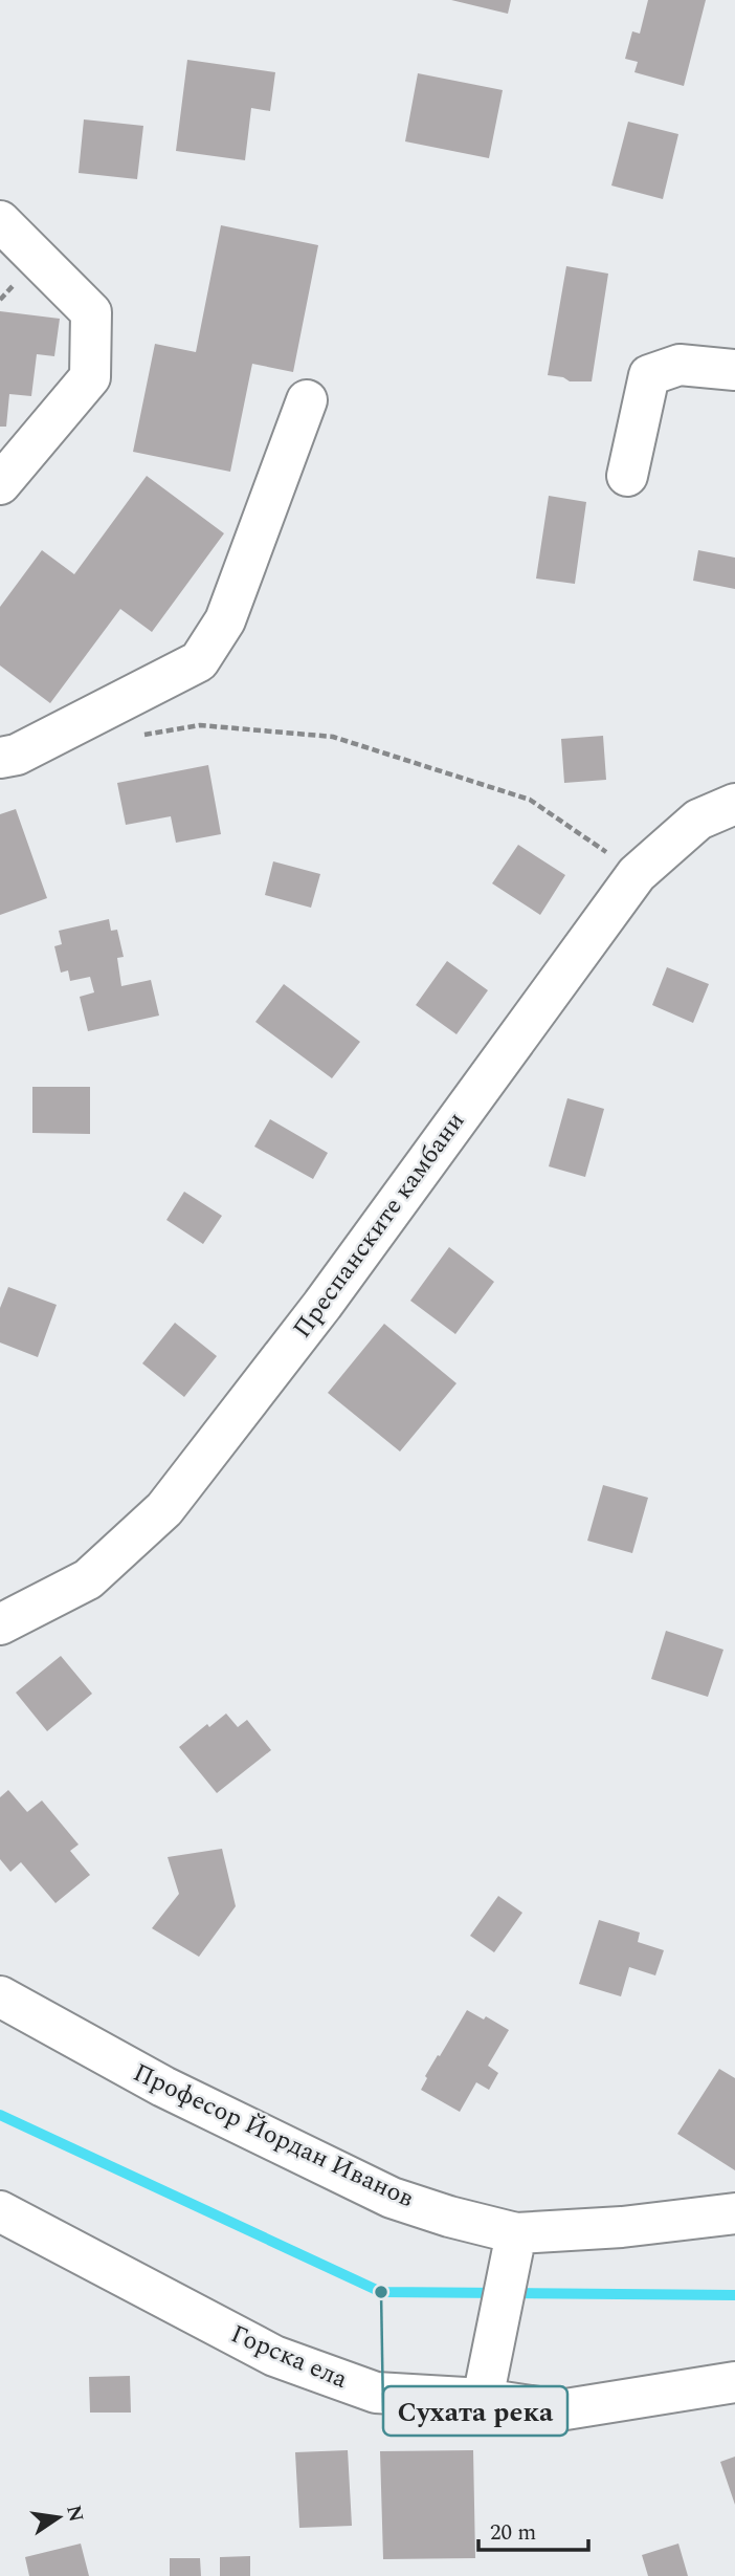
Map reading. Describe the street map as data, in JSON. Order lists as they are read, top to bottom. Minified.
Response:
{"streets":{"street":["Преспанските камбани","Професор Йордан Иванов","Горска ела"]},"places":["Сухата река"],"scale_bar":"20 m","north":"right"}
